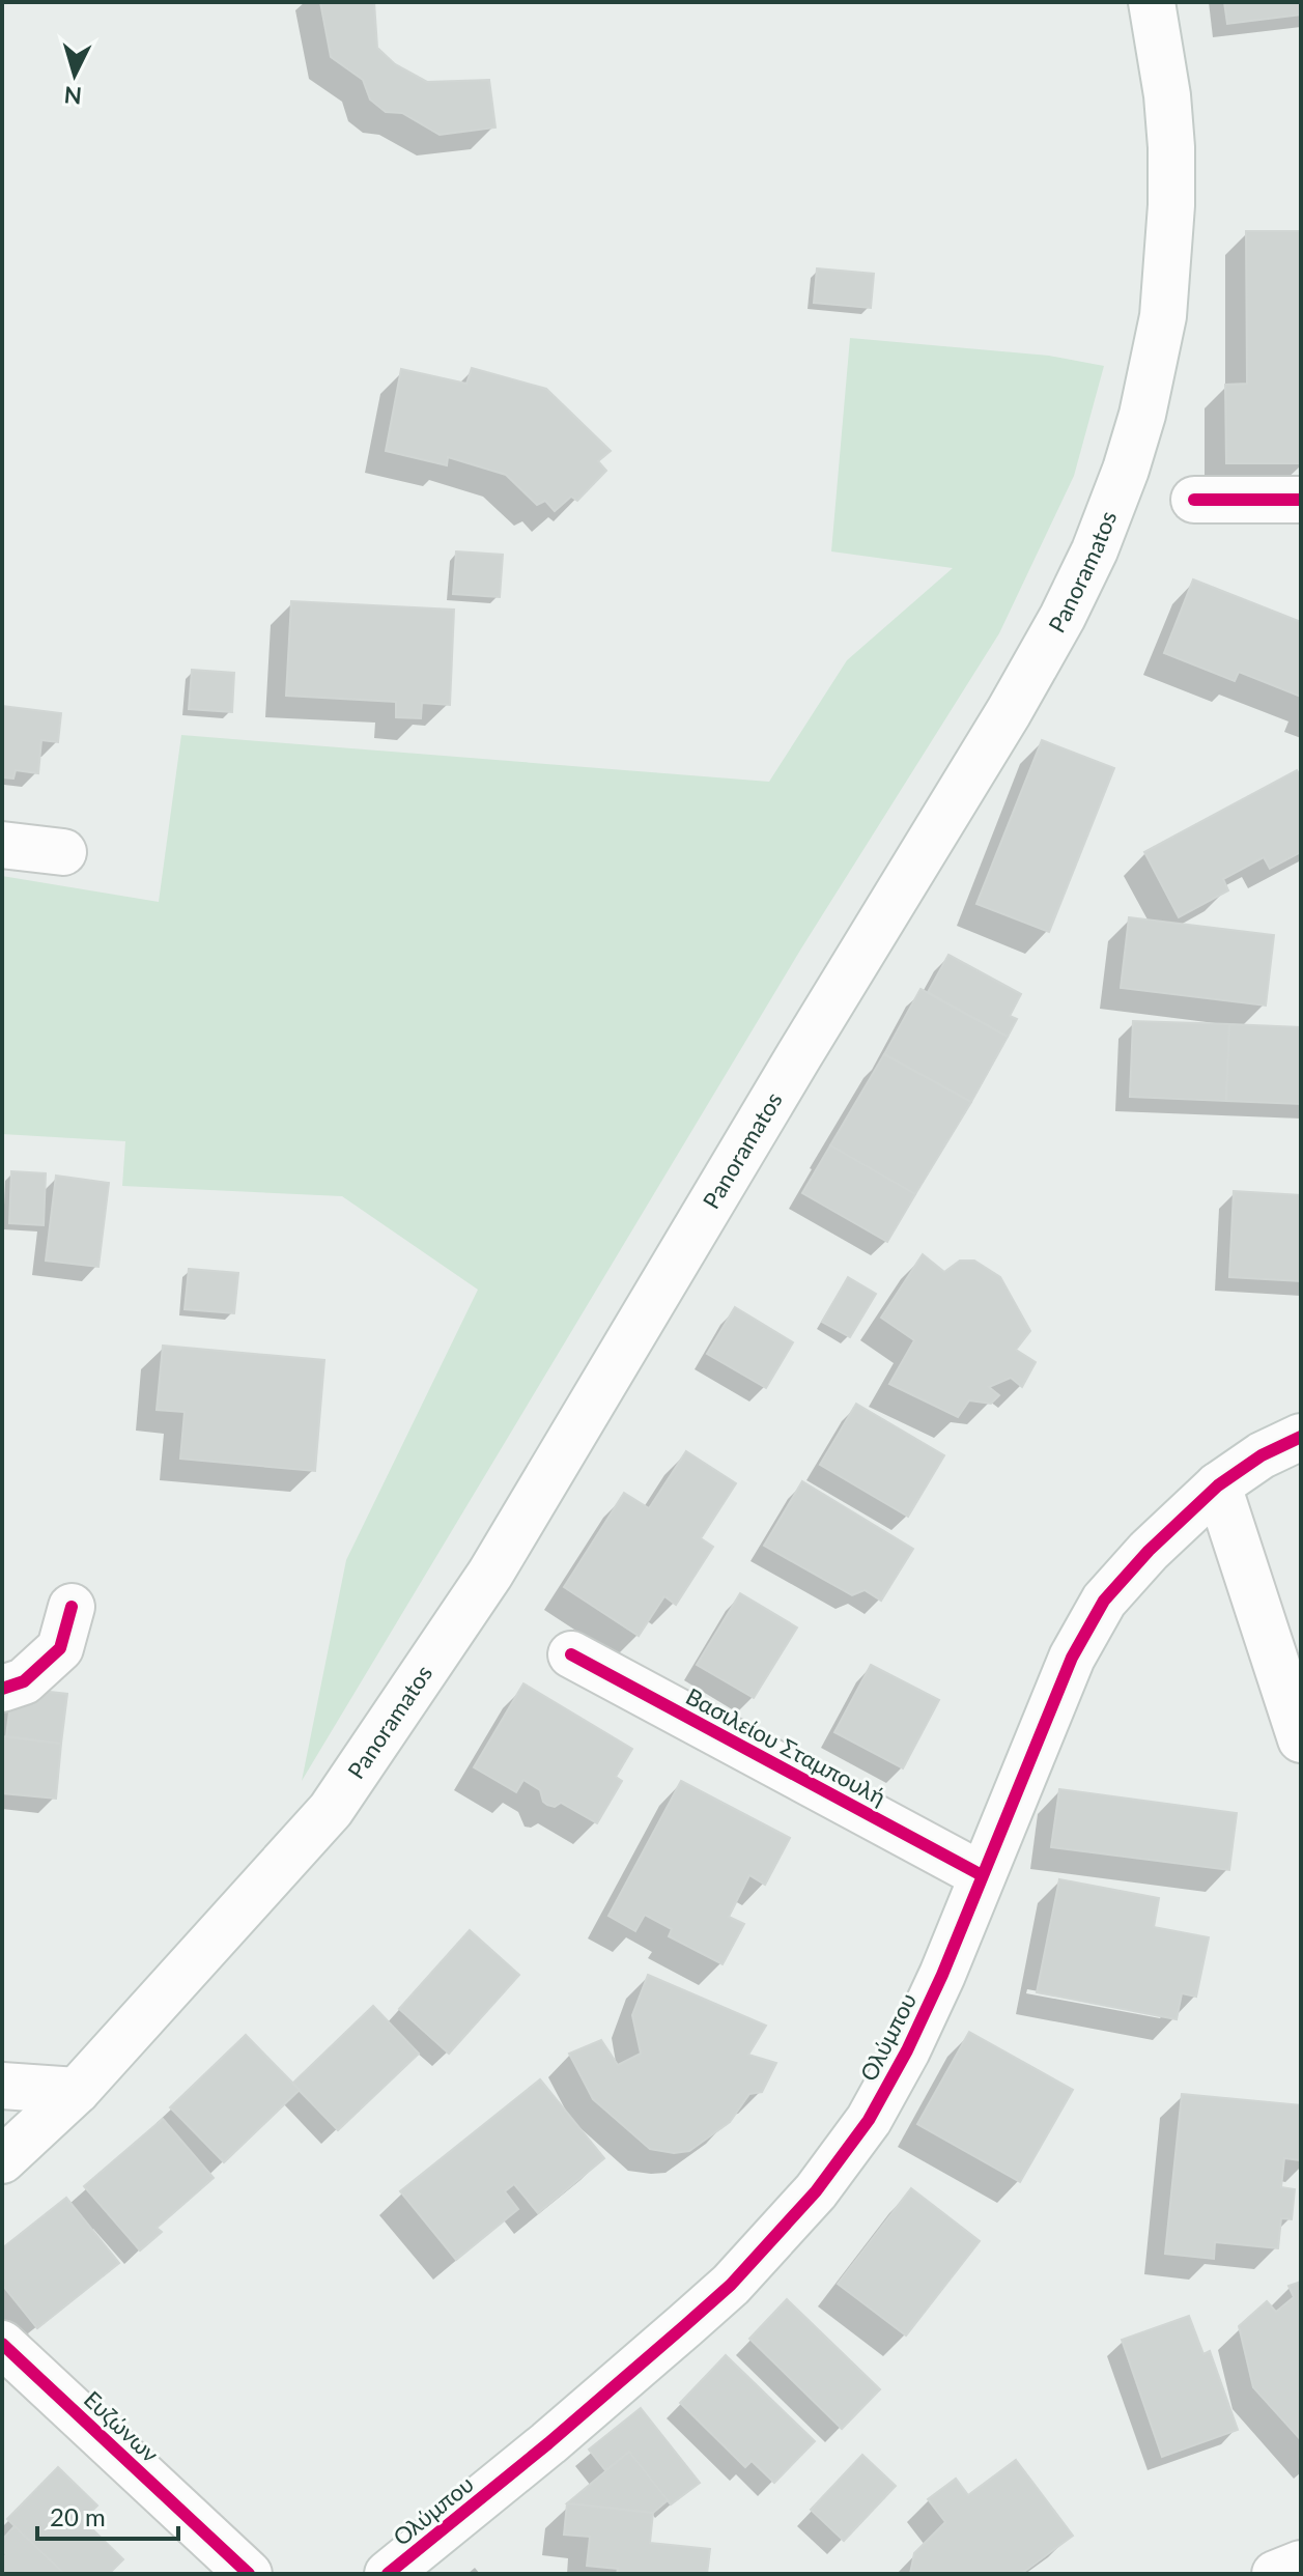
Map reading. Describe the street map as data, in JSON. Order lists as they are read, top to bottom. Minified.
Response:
{"streets":{"street":["Panoramatos","Βασιλείου Σταμπουλή","Ολύμπου","Ευζώνων"]},"crossings":[["Βασιλείου Σταμπουλή","Ολύμπου"]],"scale_bar":"20 m","north":"bottom"}
